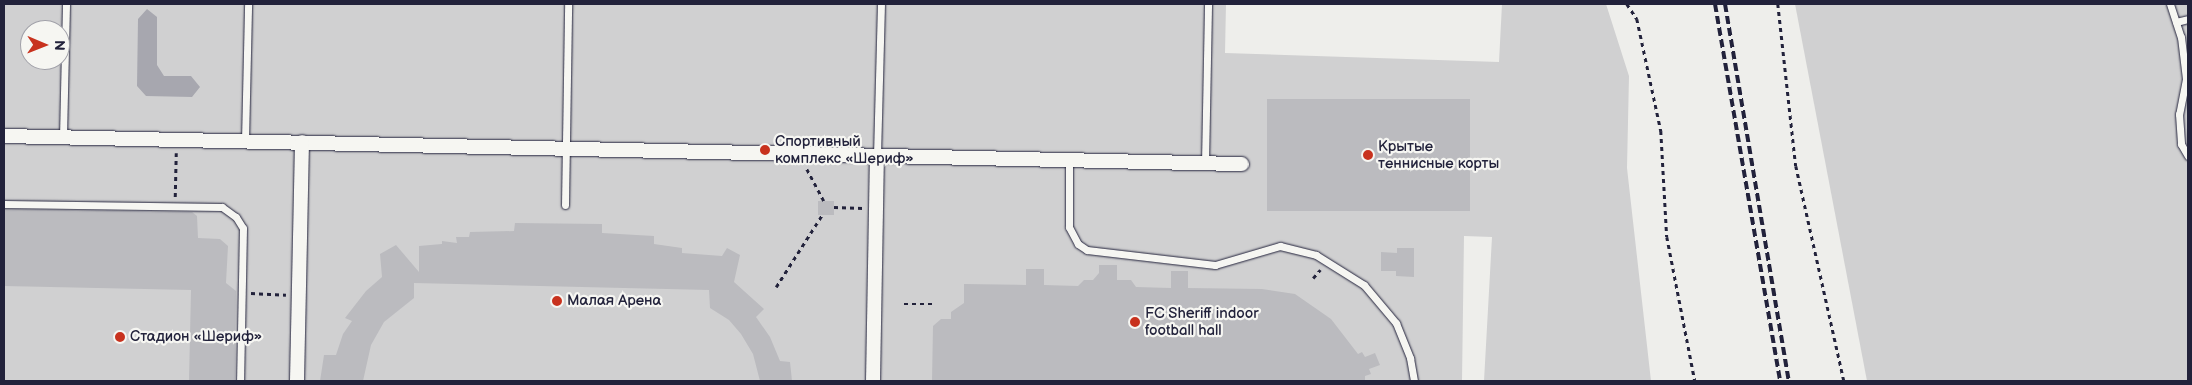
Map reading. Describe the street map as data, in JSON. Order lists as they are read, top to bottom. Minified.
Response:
{"places":["Спортивный комплекс «Шериф»","Крытые теннисные корты","Малая Арена","FC Sheriff indoor football hall","Стадион «Шериф»"],"north":"right"}
